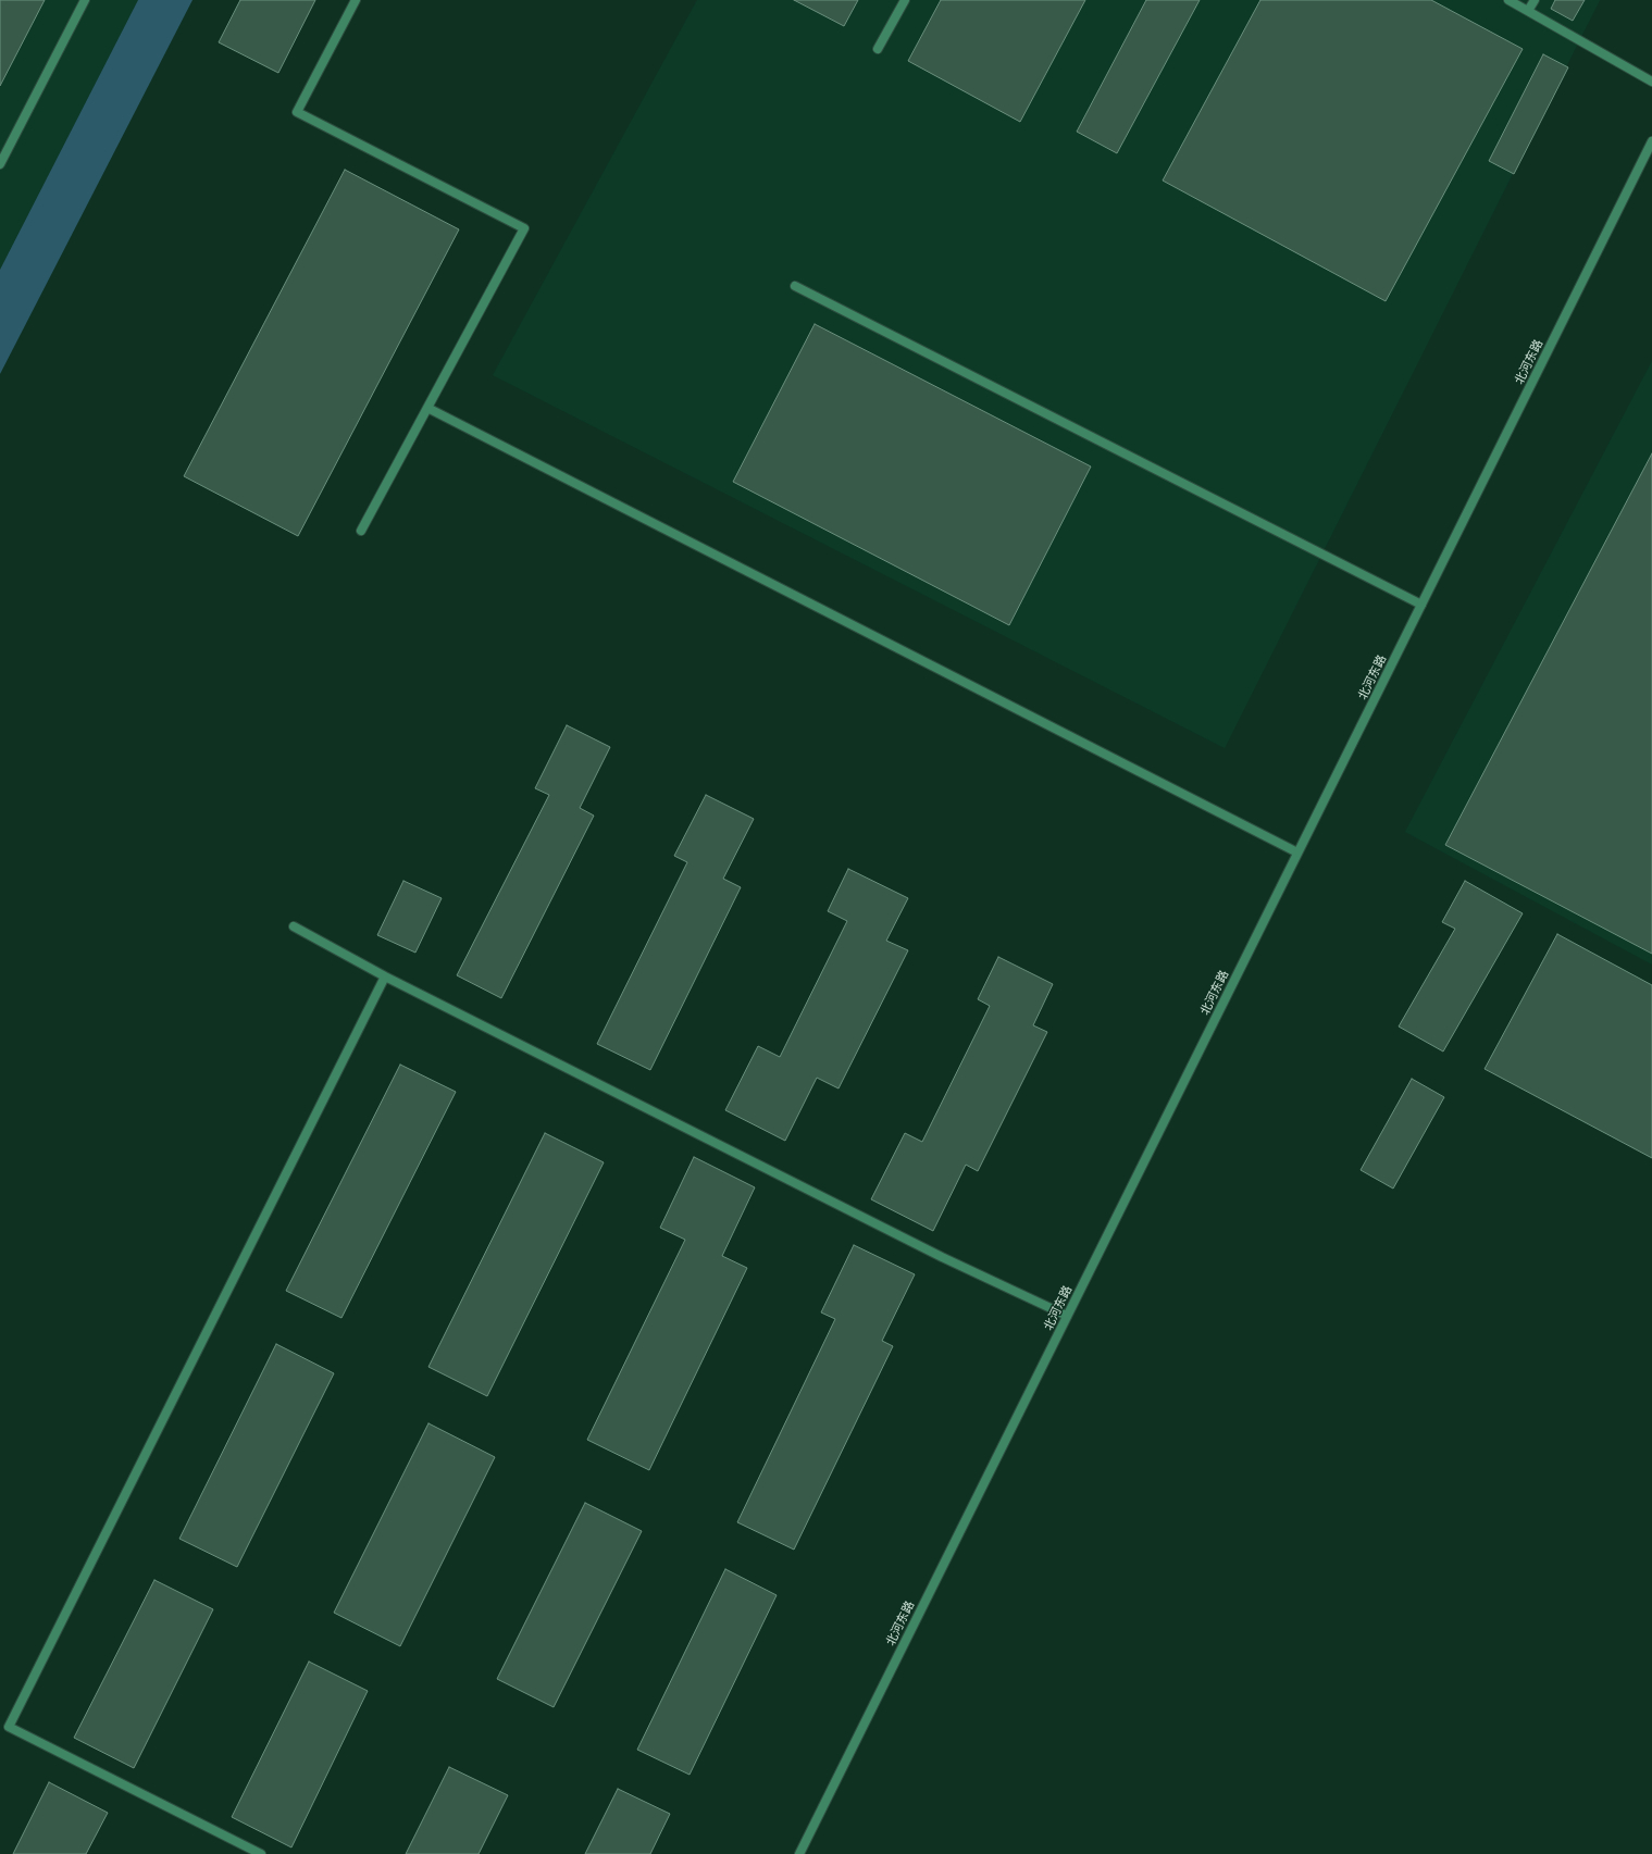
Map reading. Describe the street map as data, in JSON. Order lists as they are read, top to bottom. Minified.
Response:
{"streets":{"street":["北河东路"]}}
